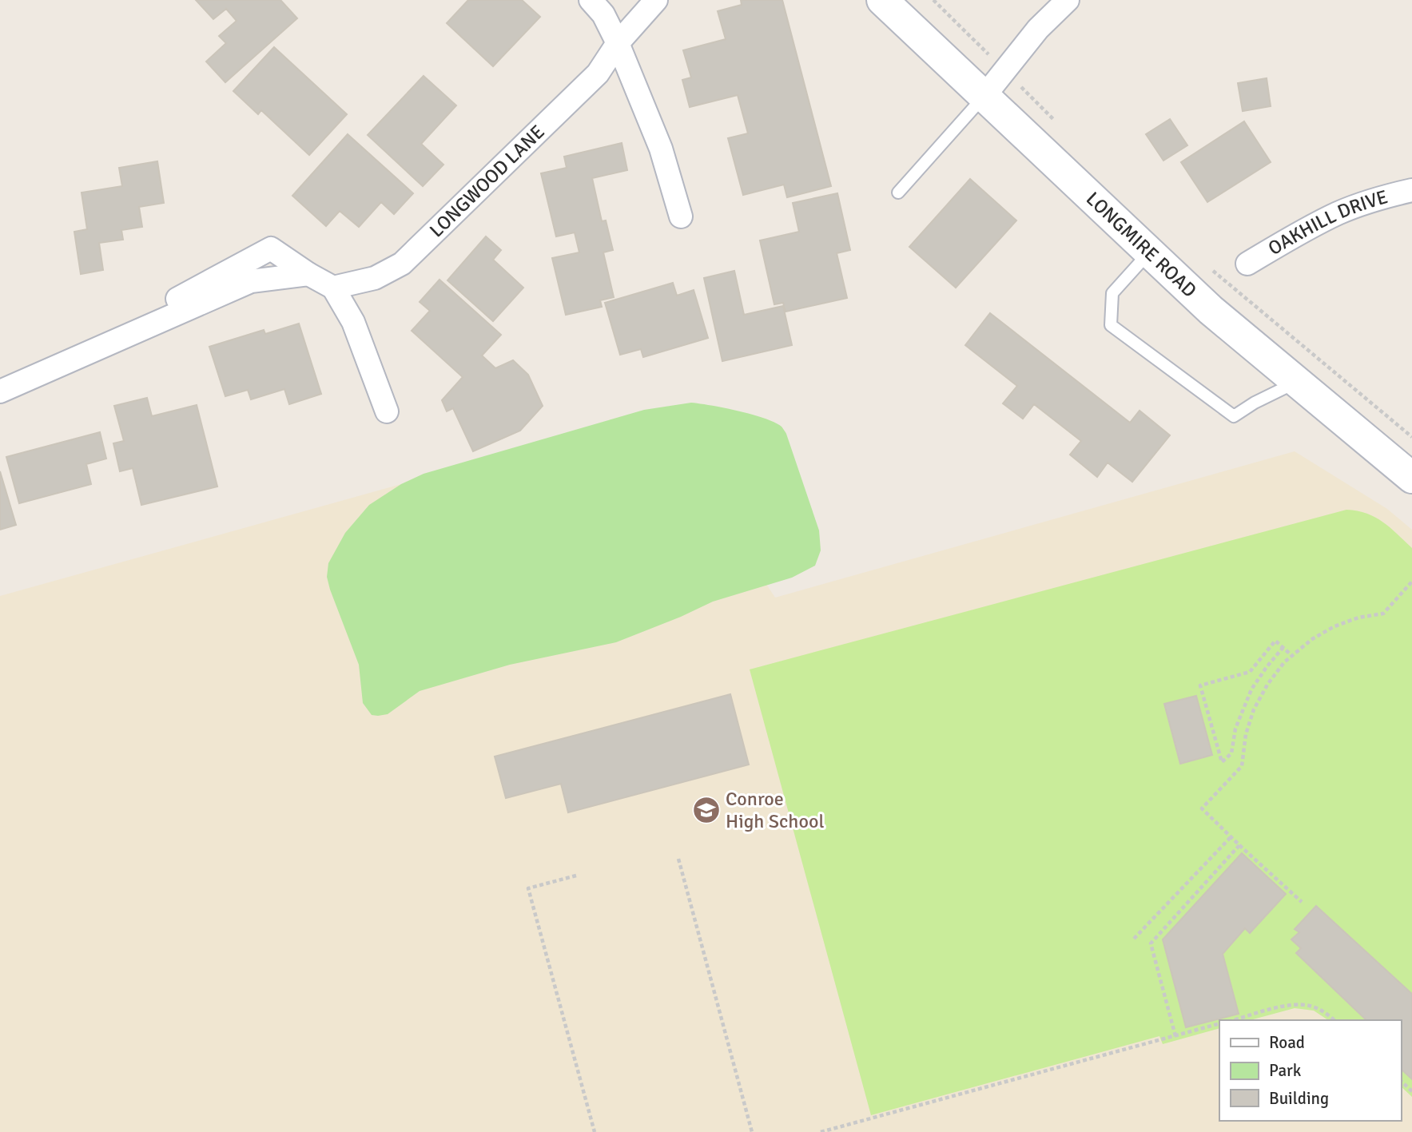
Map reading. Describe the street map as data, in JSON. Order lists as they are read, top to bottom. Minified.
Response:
{"streets":{"main road":["LONGMIRE ROAD"],"street":["LONGWOOD LANE","OAKHILL DRIVE"]},"places":{"school or university":["Conroe High School"]},"legend":["Road","Park","Building"]}
